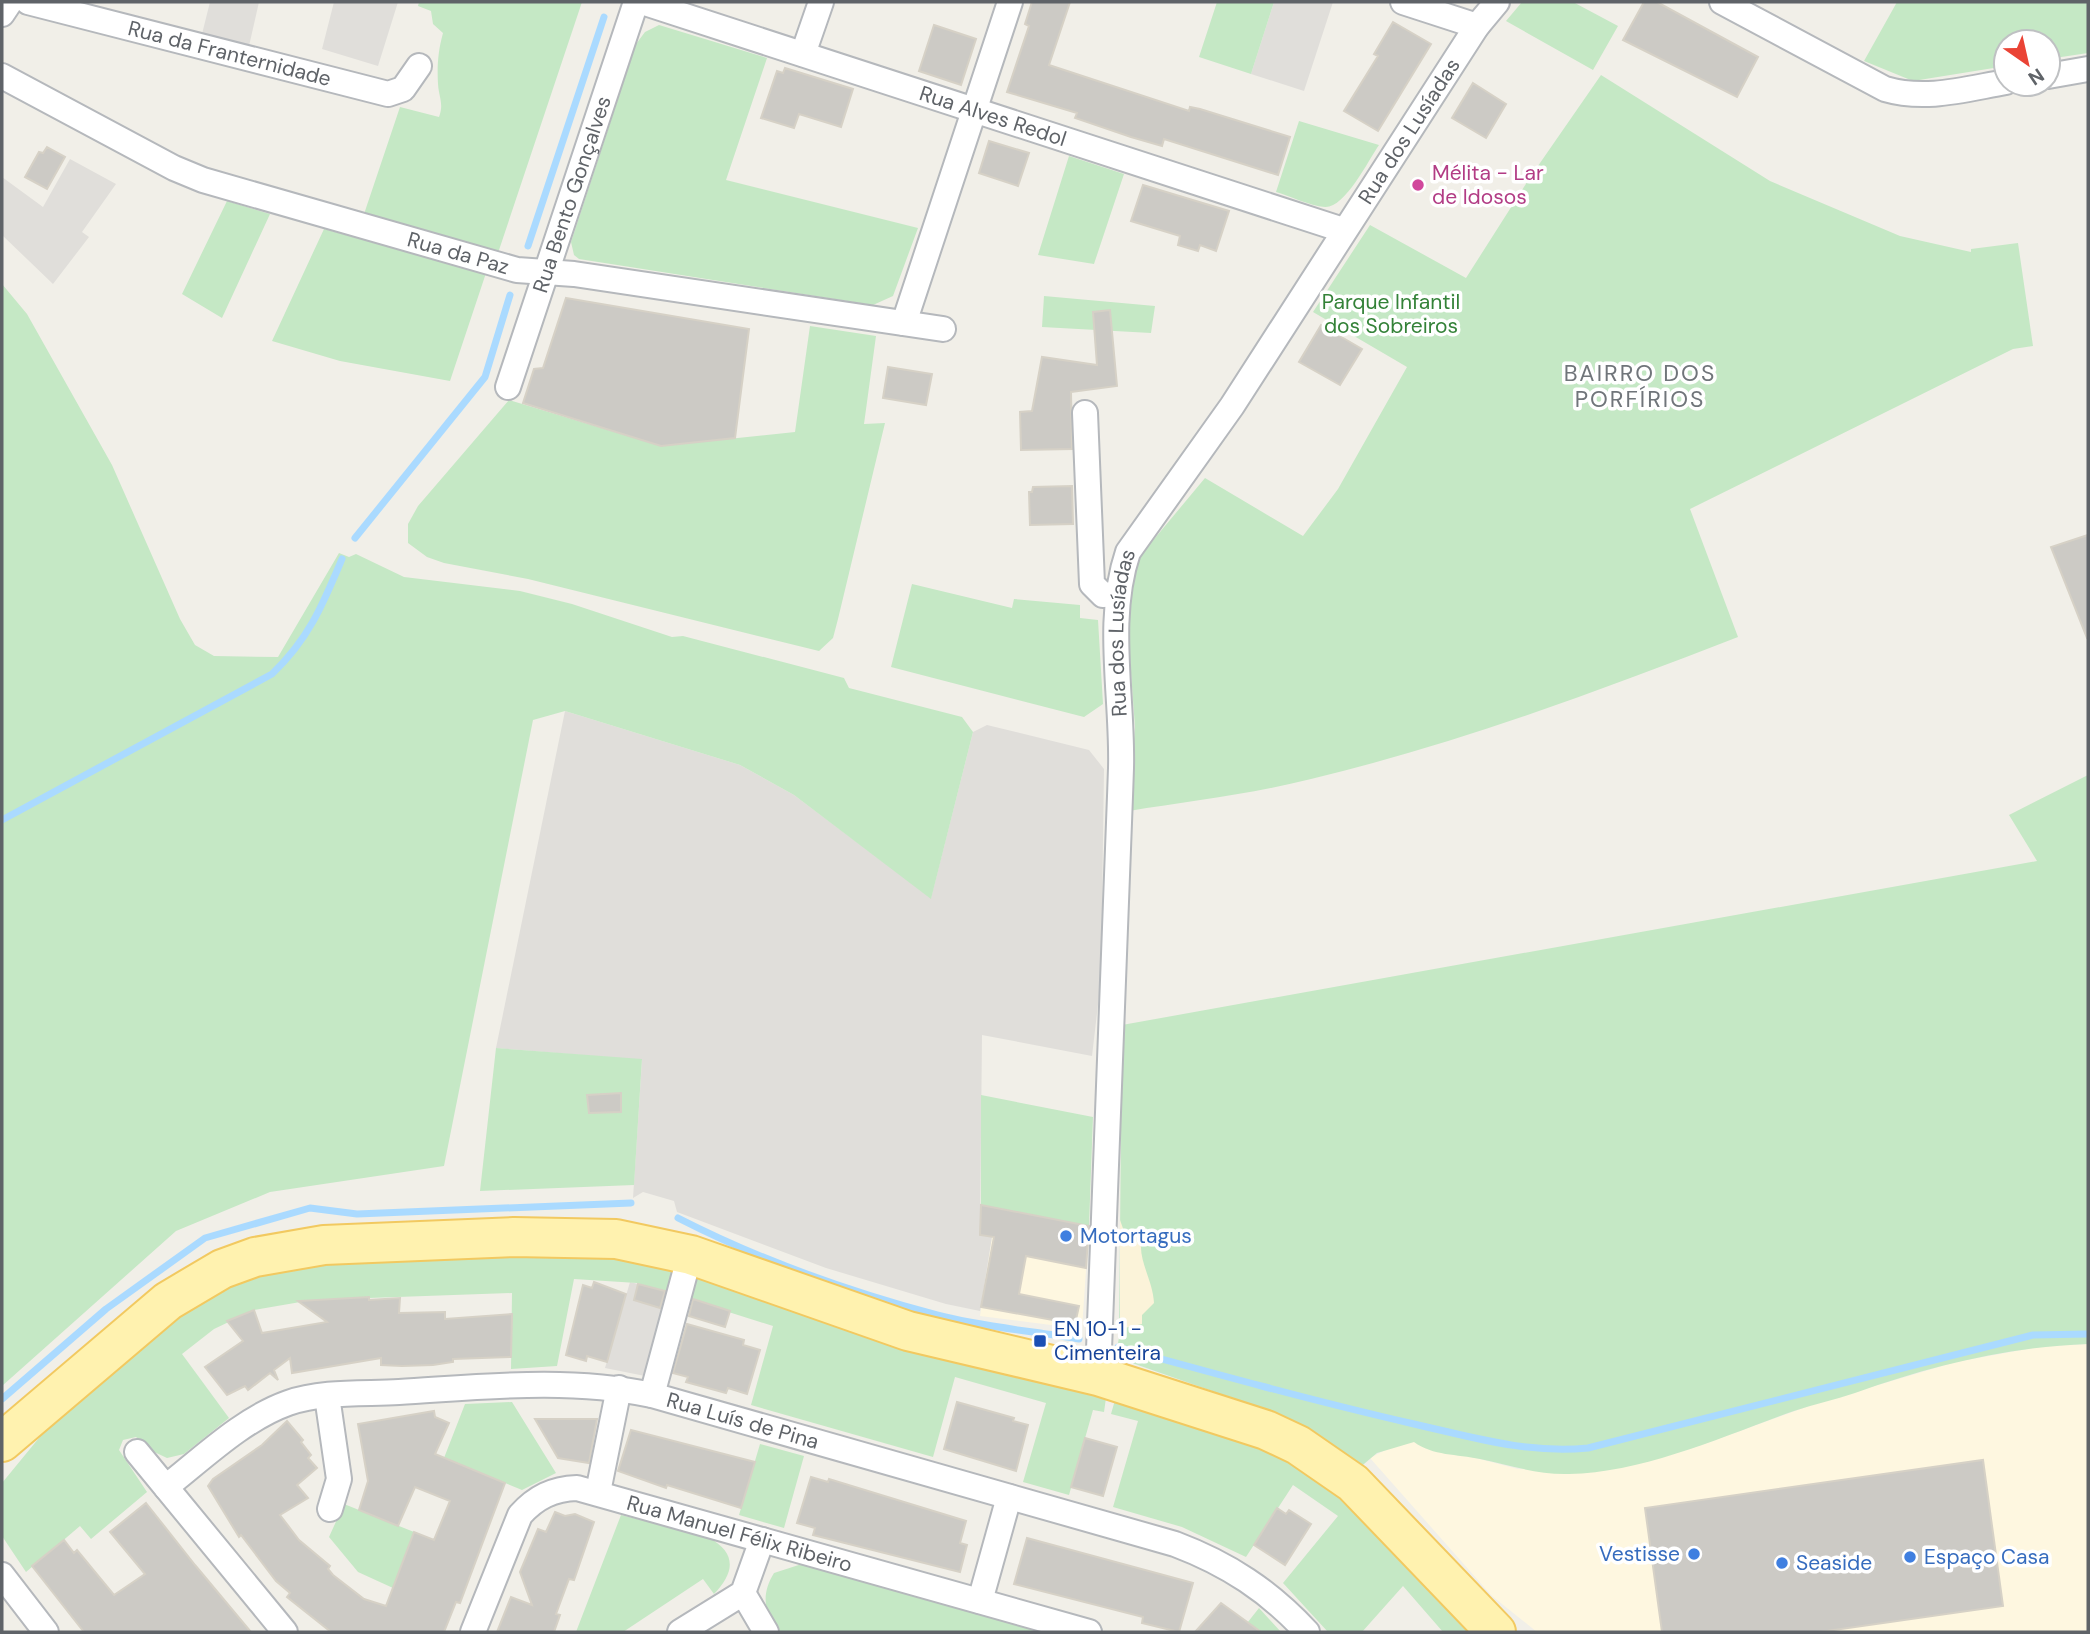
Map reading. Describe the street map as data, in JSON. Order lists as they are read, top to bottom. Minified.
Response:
{"streets":{"street":["Rua da Franternidade","Rua Alves Redol","Rua dos Lusíadas","Rua Bento Gonçalves","Rua da Paz","Rua Luís de Pina","Rua Manuel Félix Ribeiro"]},"crossings":[["Rua Alves Redol","Rua dos Lusíadas"],["Rua Bento Gonçalves","Rua da Paz"]],"districts":["BAIRRO DOS PORFÍRIOS"],"parks":["Parque Infantil dos Sobreiros"],"places":{"other":["Mélita - Lar de Idosos","Motortagus","Vestisse","Espaço Casa","Seaside"],"transit":["EN 10-1 - Cimenteira"]},"north":"bottom right"}
